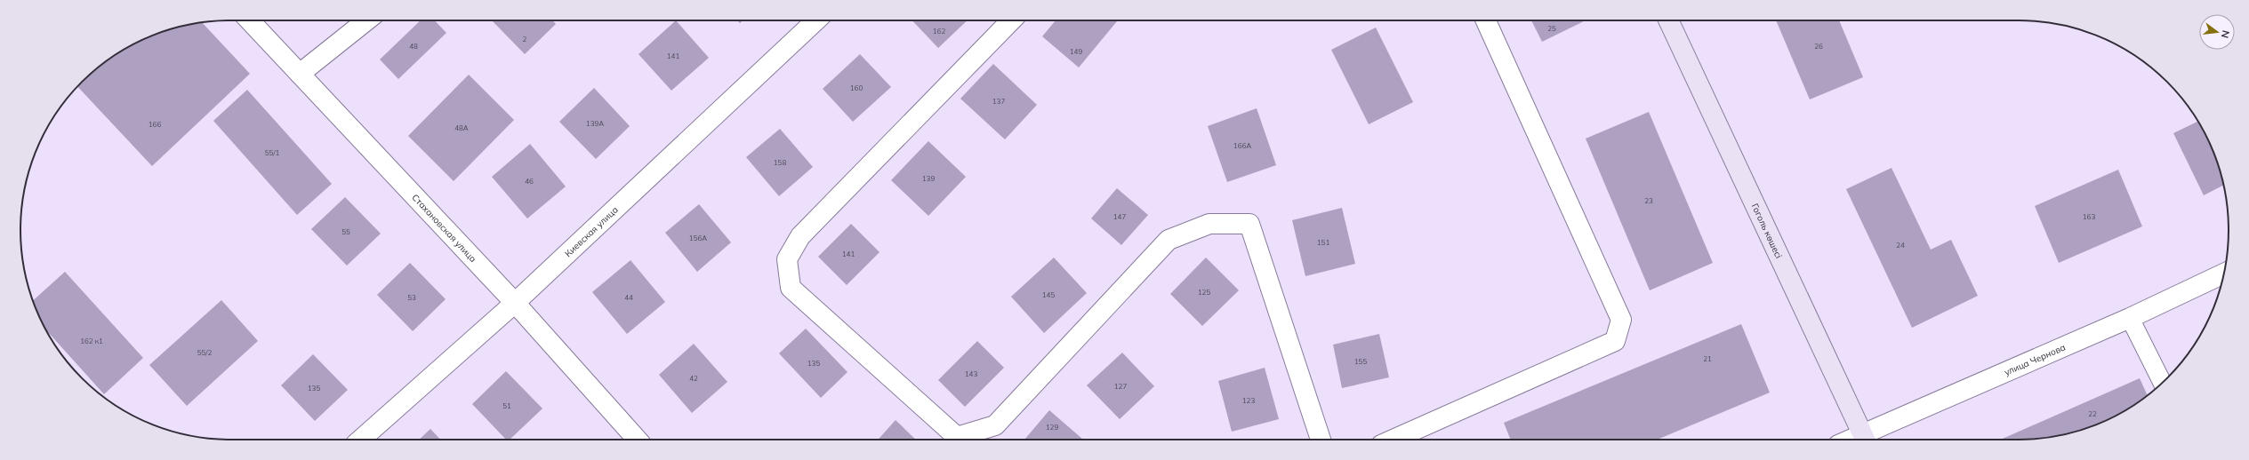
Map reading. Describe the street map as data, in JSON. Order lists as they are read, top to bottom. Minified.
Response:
{"streets":{"main road":["Гоголь көшесі"],"street":["Стахановская улица","Киевская улица","улица Чернова"]},"crossings":[["Стахановская улица","Киевская улица"],["Гоголь көшесі","улица Чернова"]],"house_numbers":["25","162","2","48","26","149","141","160","137","139А","166","48А","166А","55/1","158","139","46","23","147","163","55","156А","151","24","141","125","145","53","44","162 к1","55/2","21","155","135","143","42","127","135","123","51","22","129"],"north":"right"}
